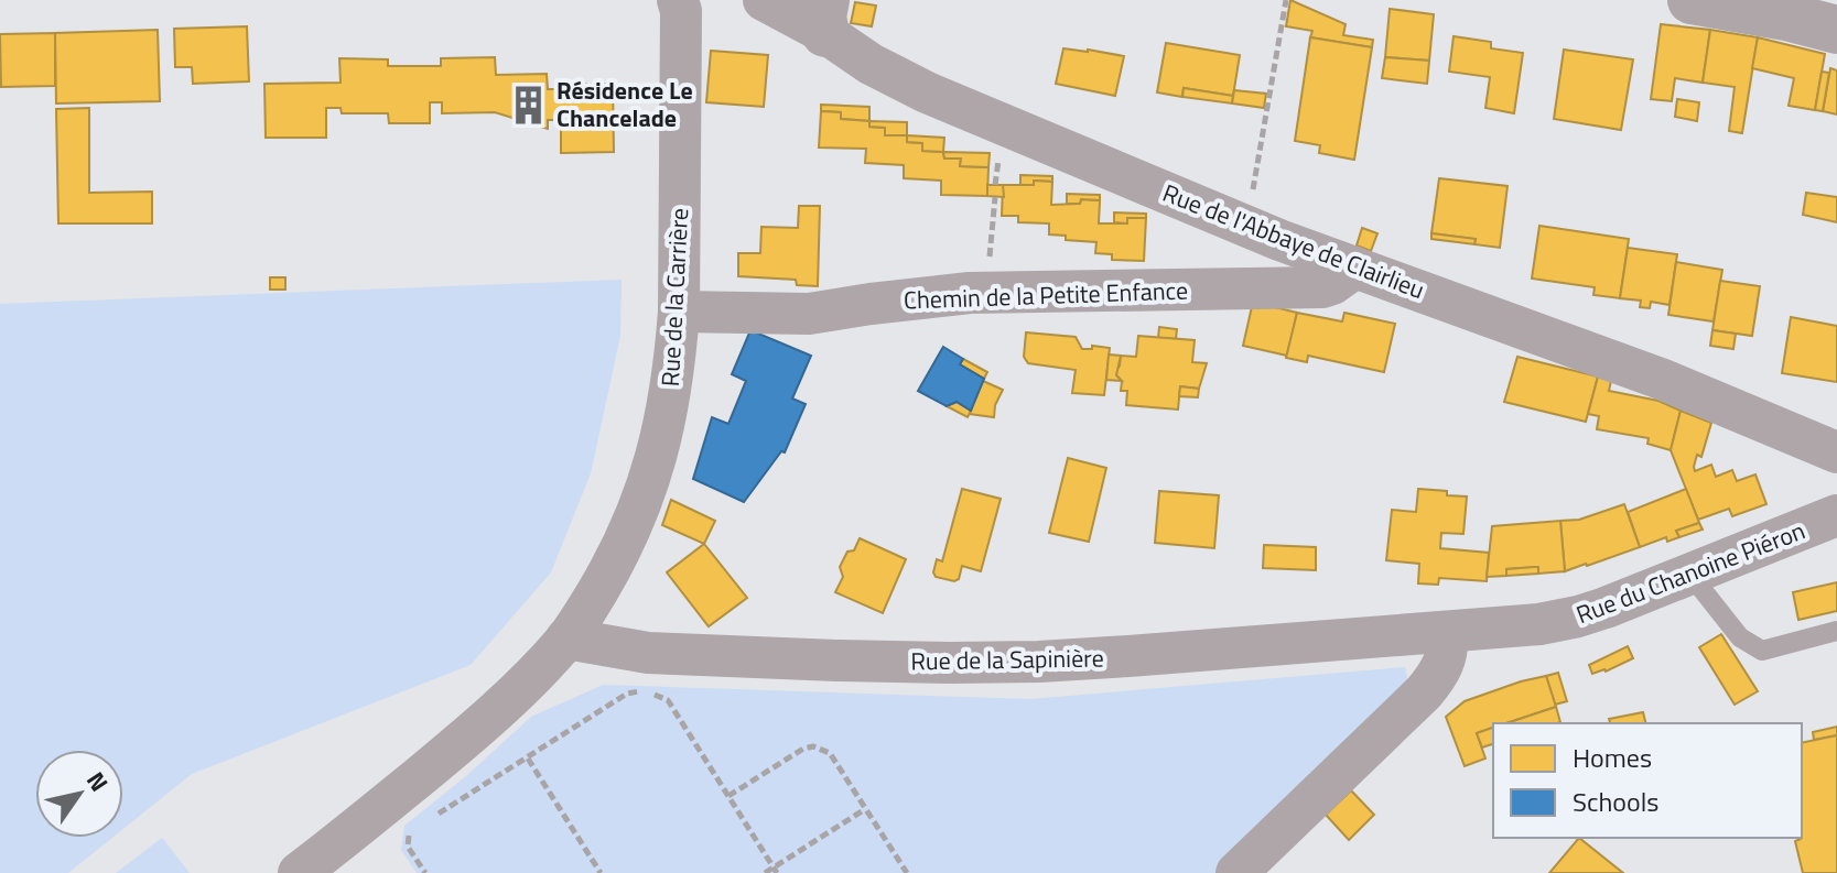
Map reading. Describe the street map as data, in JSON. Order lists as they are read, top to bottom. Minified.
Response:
{"streets":{"street":["Rue de l'Abbaye de Clairlieu","Chemin de la Petite Enfance","Rue de la Carrière","Rue du Chanoine Piéron","Rue de la Sapinière"]},"crossings":[["Rue de l'Abbaye de Clairlieu","Chemin de la Petite Enfance"],["Chemin de la Petite Enfance","Rue de la Carrière"],["Rue de la Carrière","Rue de la Sapinière"],["Rue du Chanoine Piéron","Rue de la Sapinière"]],"places":{"building":["Résidence Le Chancelade"]},"legend":["Homes","Schools"],"north":"top right"}
